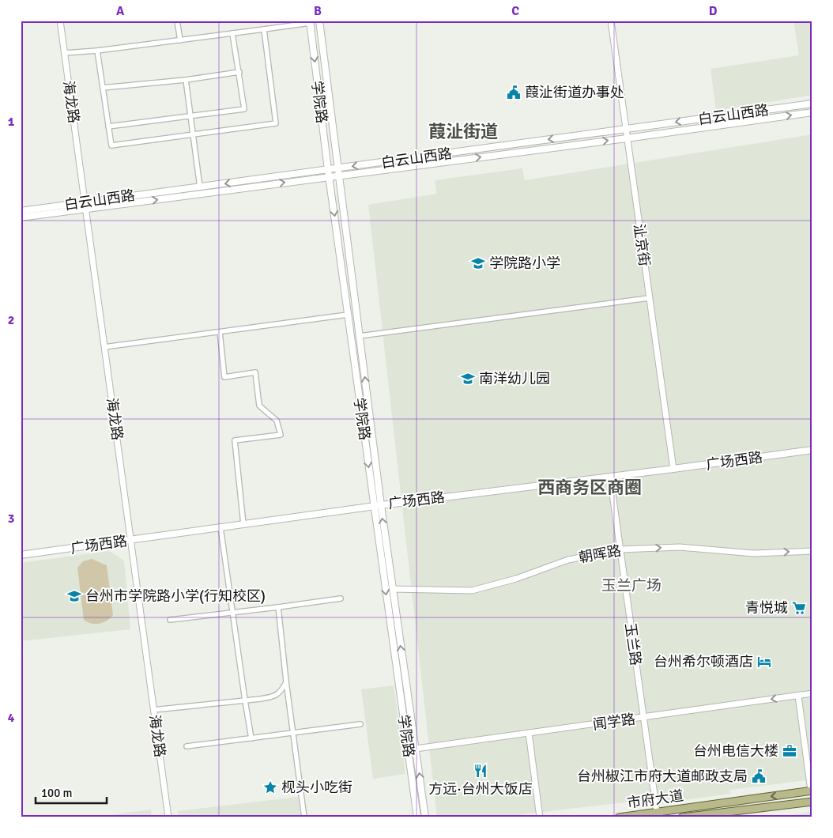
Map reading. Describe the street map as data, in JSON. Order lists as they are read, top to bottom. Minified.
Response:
{"streets":{"main road":["学院路","白云山西路","广场西路","市府大道"],"street":["海龙路","沚京街","朝晖路","玉兰路","闻学路"]},"crossings":[["海龙路","白云山西路"],["海龙路","广场西路"],["学院路","白云山西路"],["学院路","广场西路"],["学院路","朝晖路"],["学院路","闻学路"],["白云山西路","沚京街"],["沚京街","广场西路"],["广场西路","玉兰路"],["朝晖路","玉兰路"],["玉兰路","闻学路"],["玉兰路","市府大道"]],"one_way":["朝晖路","闻学路"],"districts":["葭沚街道","西商务区商圈","玉兰广场"],"places":{"public building":["葭沚街道办事处","台州椒江市府大道邮政支局"],"school or university":["学院路小学","南洋幼儿园","台州市学院路小学(行知校区)"],"supermarket":["青悦城"],"hotel":["台州希尔顿酒店"],"office":["台州电信大楼"],"restaurant":["方远·台州大饭店"],"place":["枧头小吃街"]},"scale_bar":"100 m","grid":{"columns":["A","B","C","D"],"rows":["1","2","3","4"]}}
